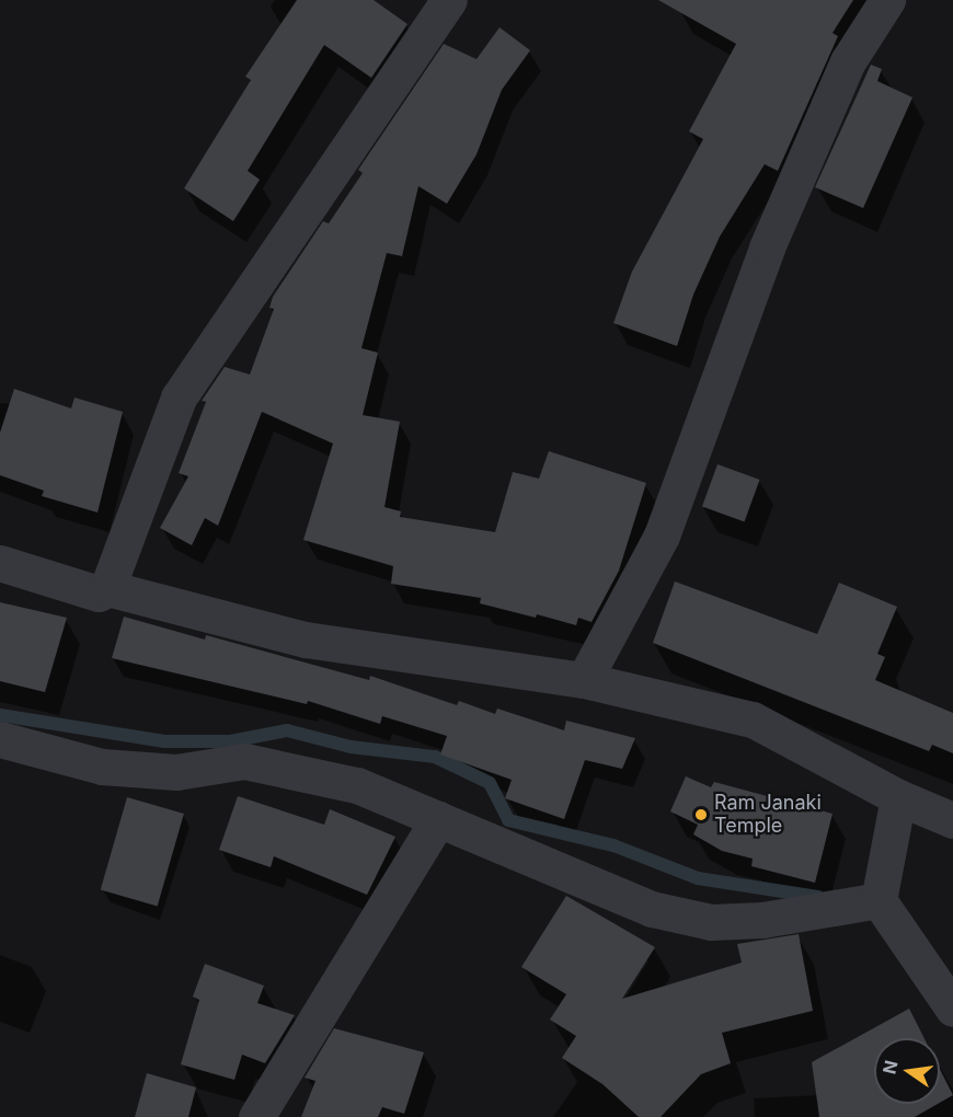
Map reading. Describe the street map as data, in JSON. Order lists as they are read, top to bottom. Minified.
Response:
{"places":["Ram Janaki Temple"],"north":"left"}
